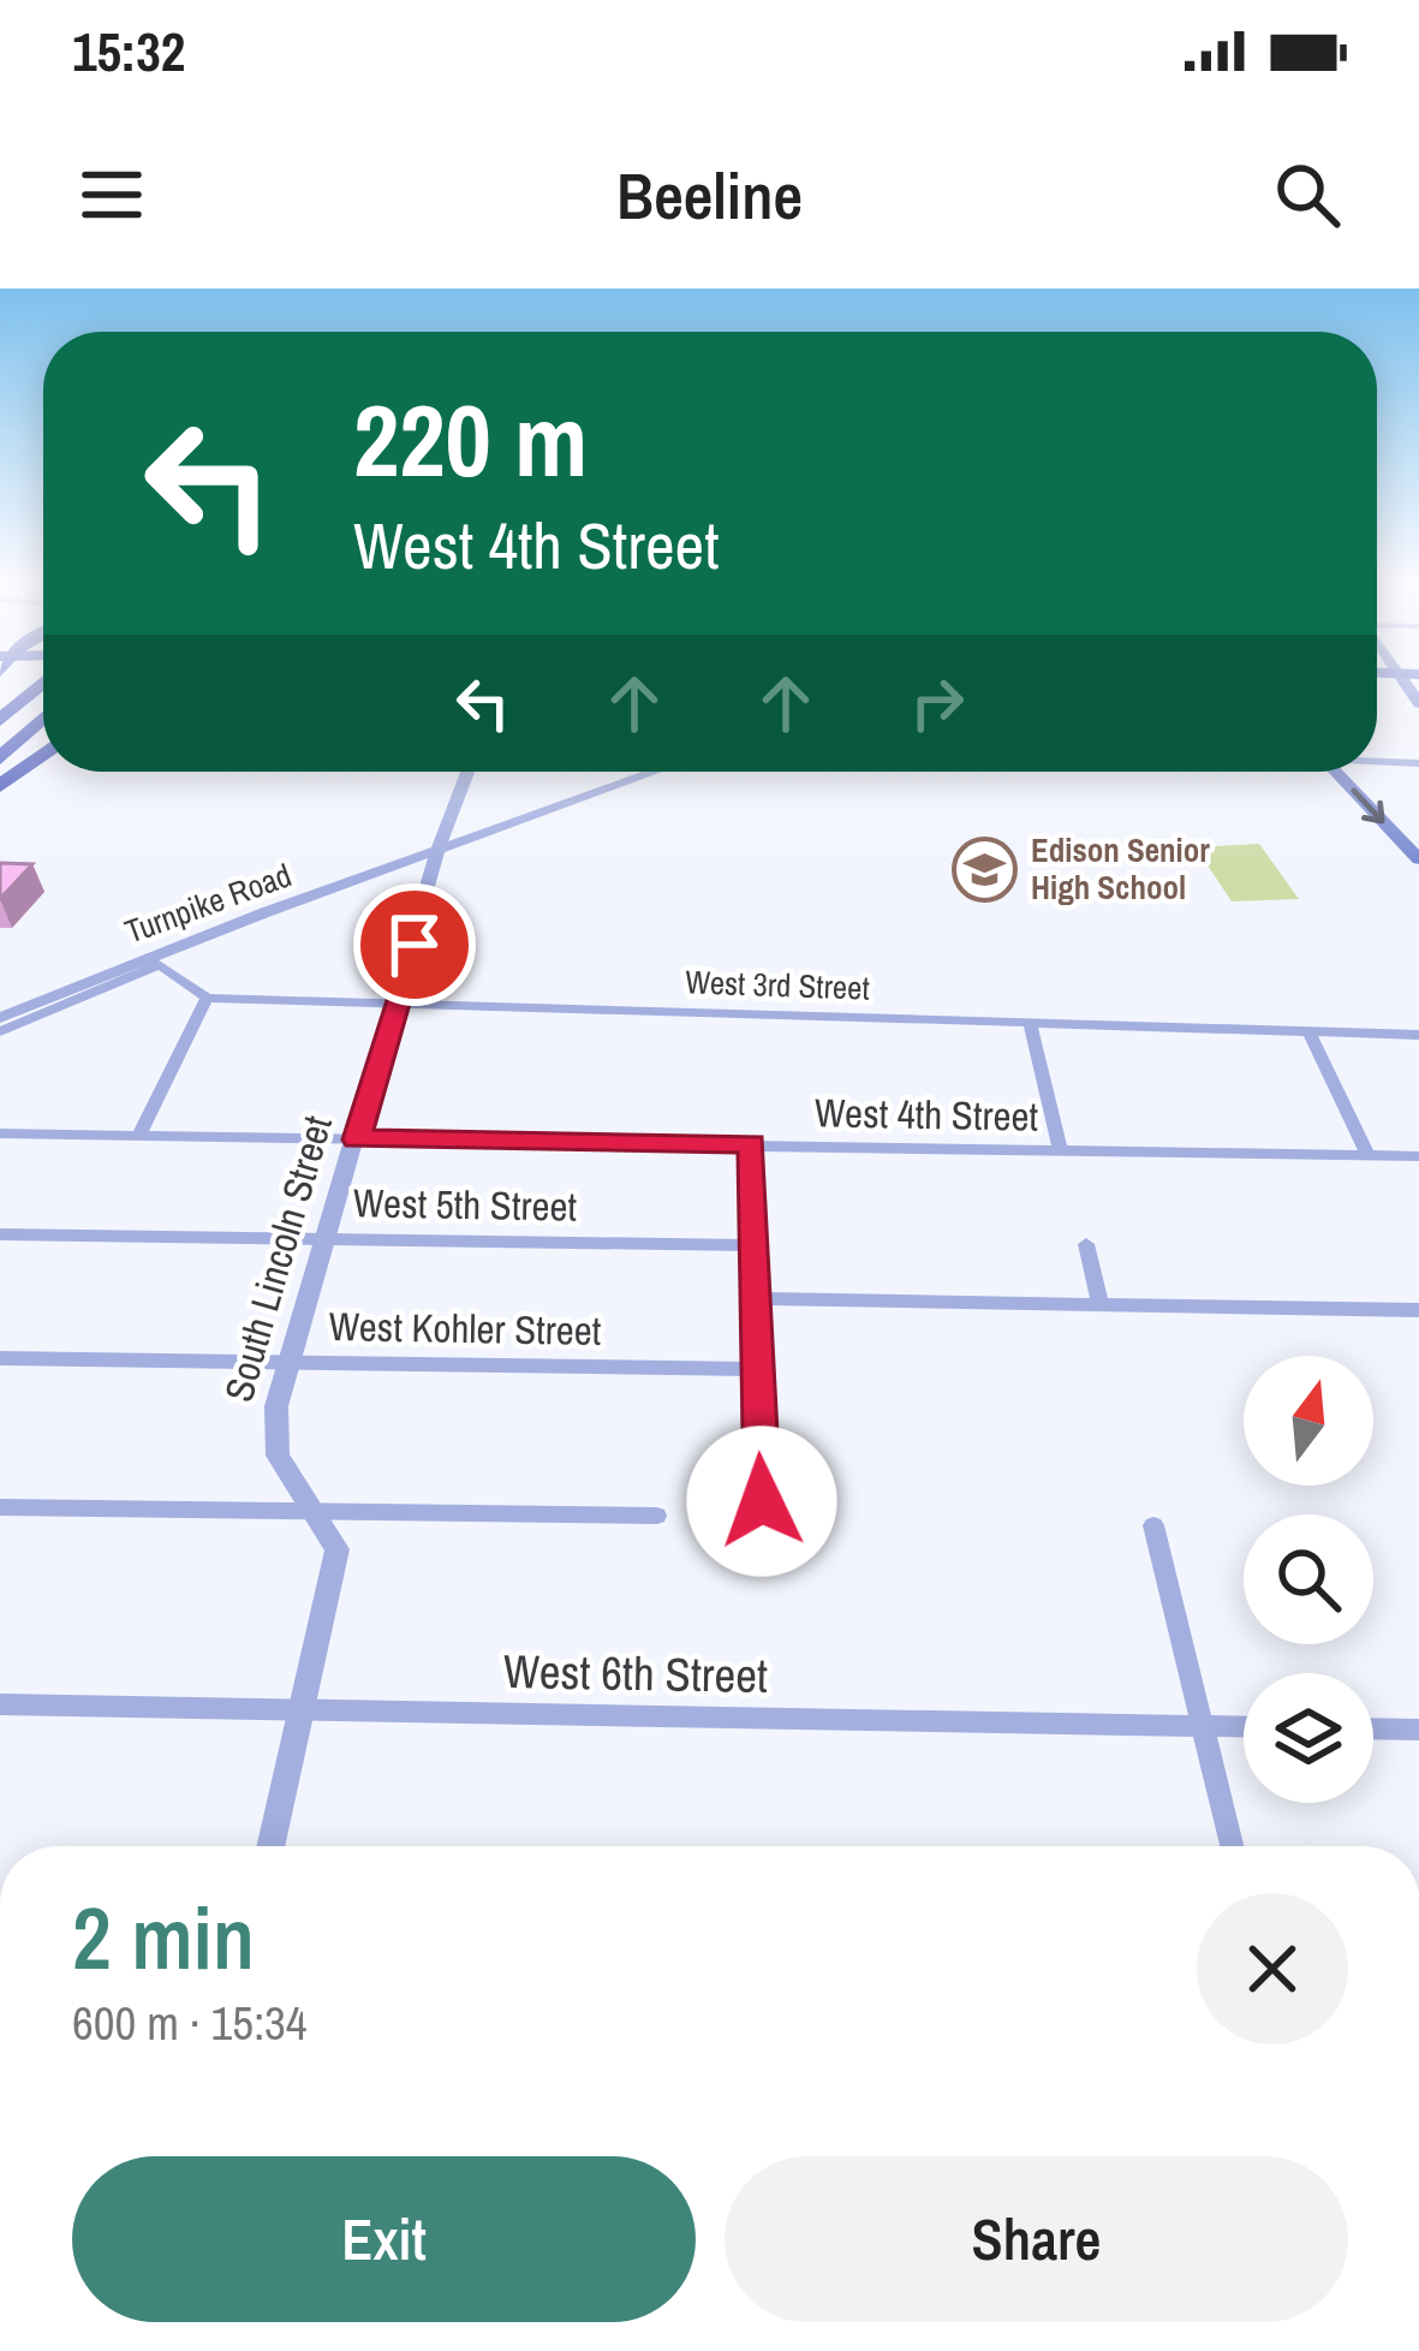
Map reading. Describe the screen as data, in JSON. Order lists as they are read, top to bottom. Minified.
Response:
{"streets":{"street":["Turnpike Road","West 3rd Street","West 4th Street","West 5th Street","South Lincoln Street","West Kohler Street","West 6th Street"]},"crossings":[["Turnpike Road","South Lincoln Street"],["West 3rd Street","South Lincoln Street"],["West 4th Street","South Lincoln Street"],["West 5th Street","South Lincoln Street"],["South Lincoln Street","West Kohler Street"],["South Lincoln Street","West 6th Street"]],"places":{"school or university":["Edison Senior High School"]},"north":"top","page":{"status":"15:32","header":"Beeline","turn":["220 m","West 4th Street"],"heading":["2 min","600 m · 15:34"],"buttons":["Exit","Share"]}}
